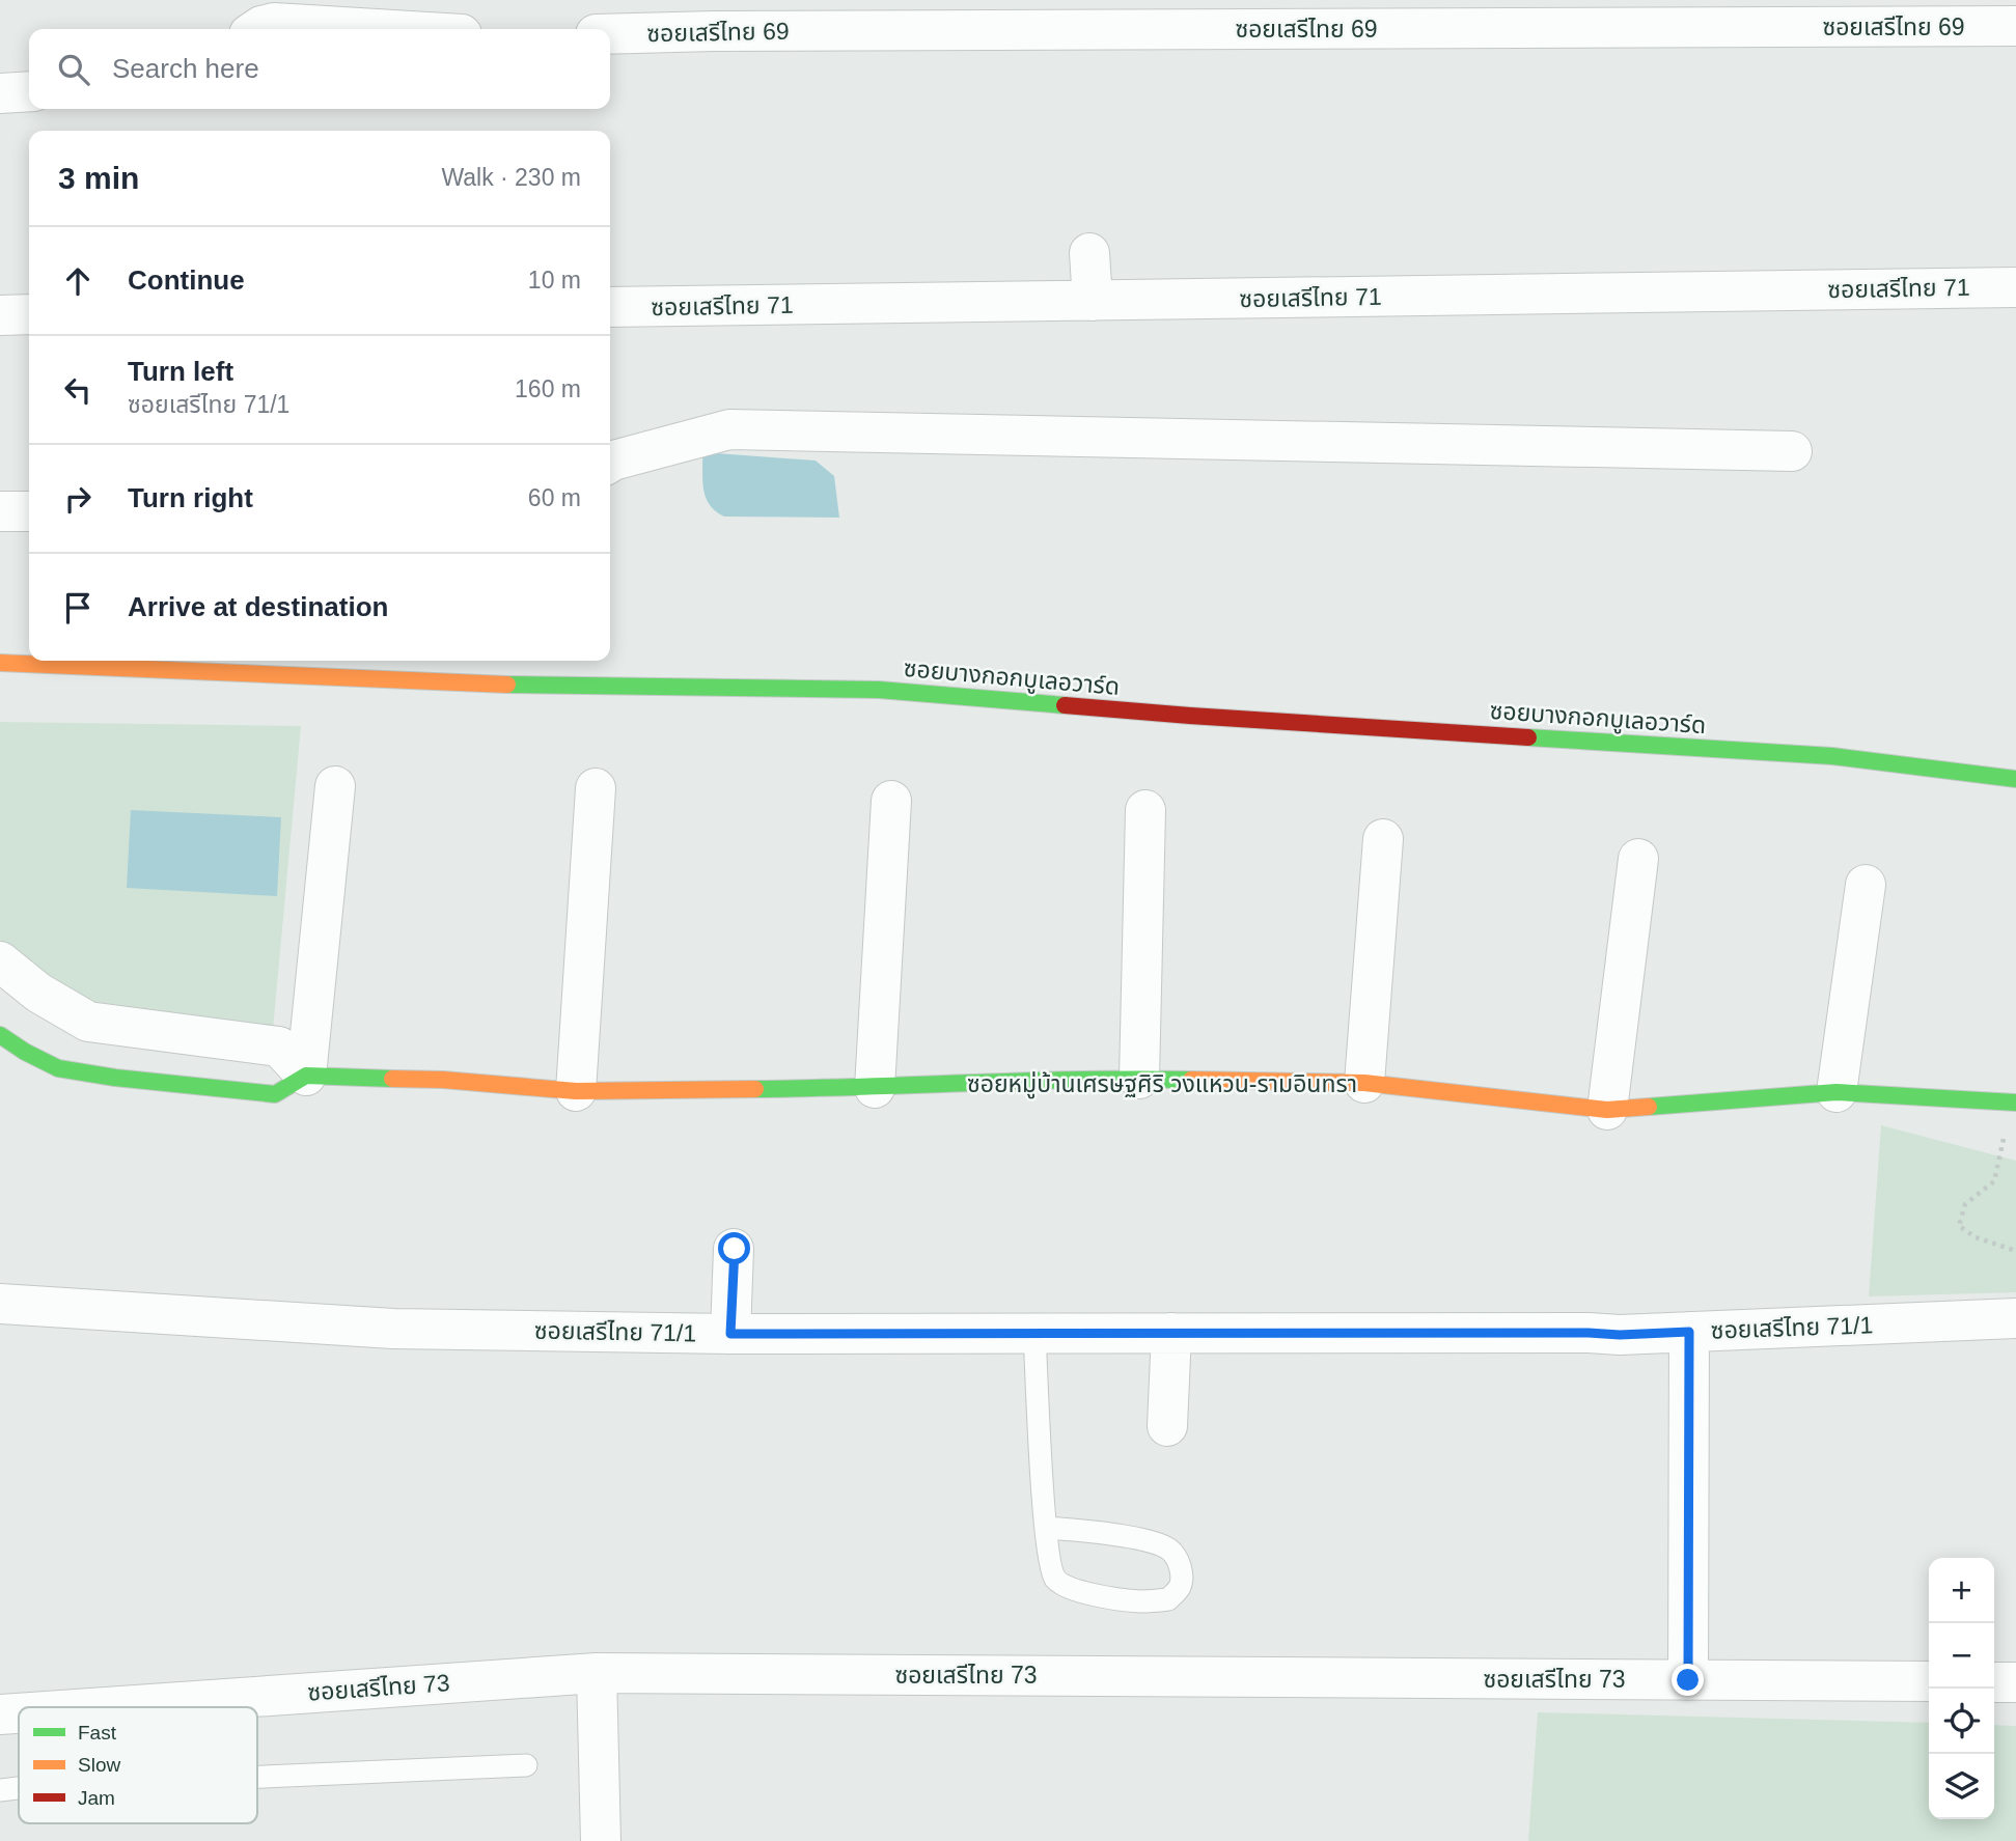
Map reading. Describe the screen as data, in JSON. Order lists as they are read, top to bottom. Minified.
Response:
{"streets":{"street":["ซอยเสรีไทย 69","ซอยเสรีไทย 71","ซอยบางกอกบูเลอวาร์ด","ซอยหมู่บ้านเศรษฐศิริ วงแหวน-รามอินทรา","ซอยเสรีไทย 71/1","ซอยเสรีไทย 73"]},"legend":["Fast","Slow","Jam"],"page":{"search":"Search here","heading":["3 min","Walk · 230 m"],"list":[["Continue","10 m"],["Turn left","ซอยเสรีไทย 71/1","160 m"],["Turn right","60 m"],"Arrive at destination"],"map_buttons":["+","−"]}}
